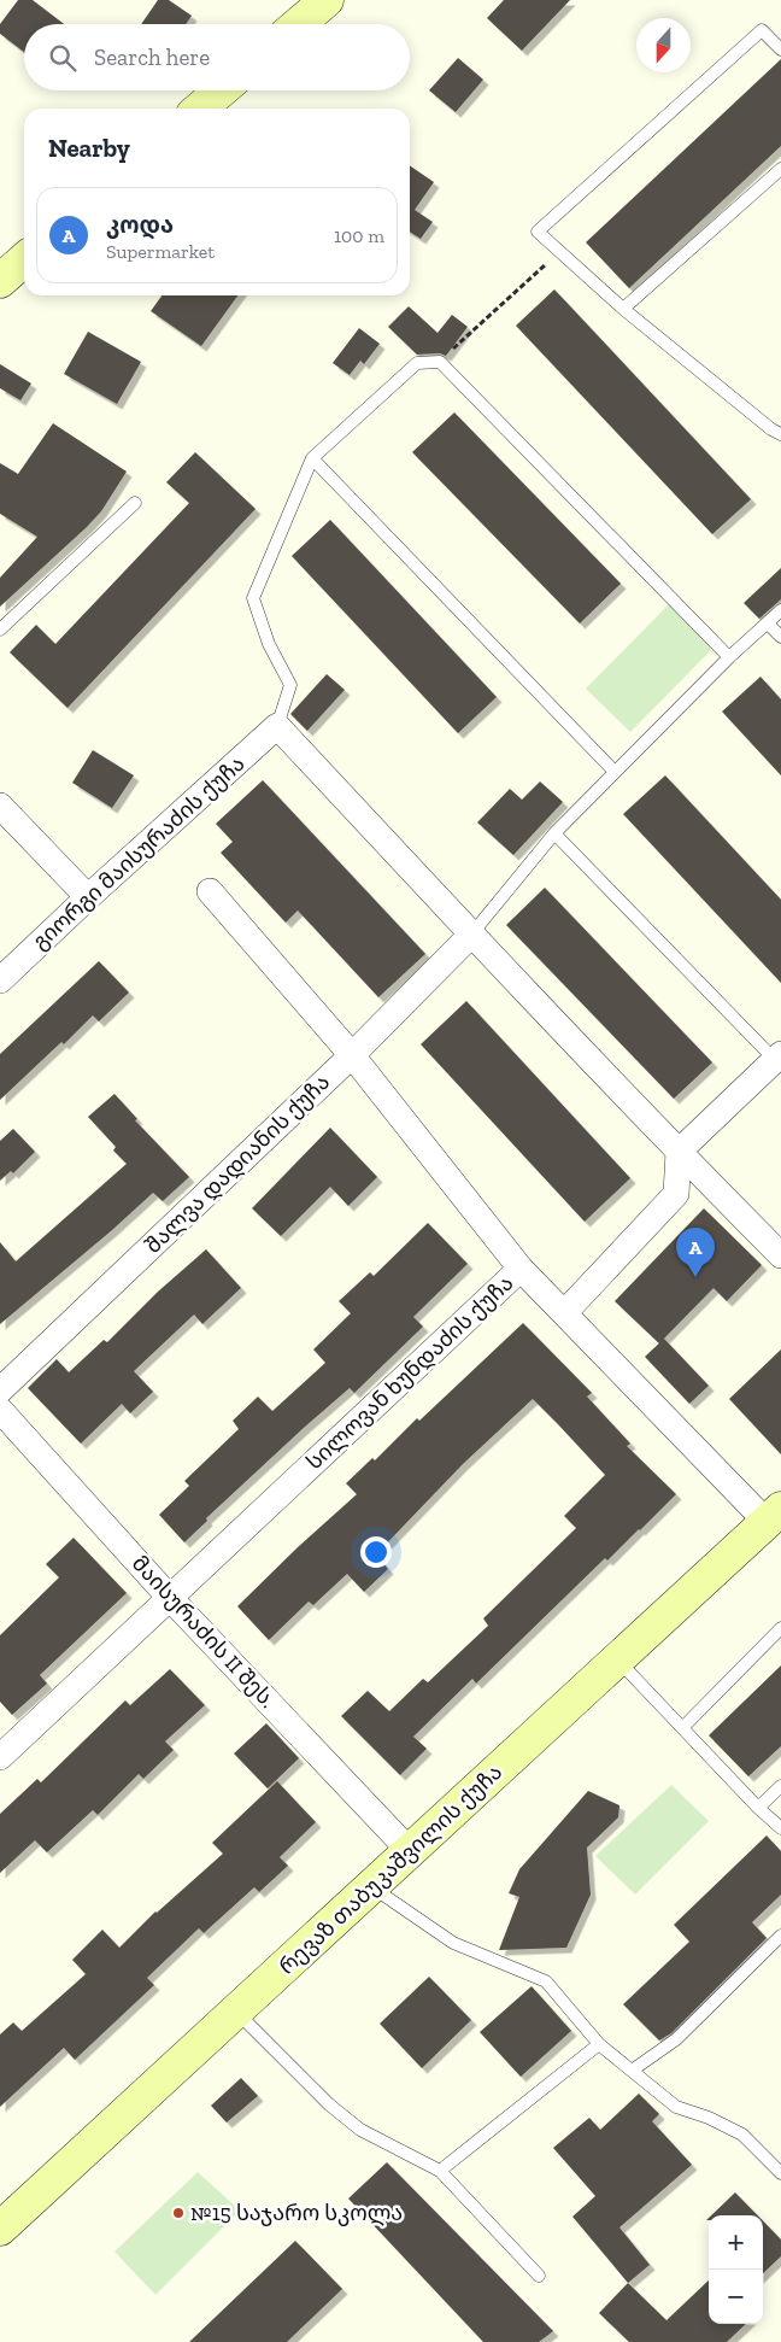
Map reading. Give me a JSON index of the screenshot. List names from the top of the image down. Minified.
{"streets":{"main road":["რევაზ თაბუკაშვილის ქუჩა"],"street":["გიორგი მაისურაძის ქუჩა","შალვა დადიანის ქუჩა","სილოვან ხუნდაძის ქუჩა","მაისურაძის II შეს."]},"crossings":[["სილოვან ხუნდაძის ქუჩა","მაისურაძის II შეს."],["სილოვან ხუნდაძის ქუჩა","რევაზ თაბუკაშვილის ქუჩა"],["მაისურაძის II შეს.","რევაზ თაბუკაშვილის ქუჩა"]],"places":["№15 საჯარო სკოლა"],"north":"bottom","page":{"search":"Search here","heading":"Nearby","list":[{"mark":"A","name":"კოდა","note":"Supermarket","value":"100 m"}],"pins":"A","map_buttons":["+","−"]}}
